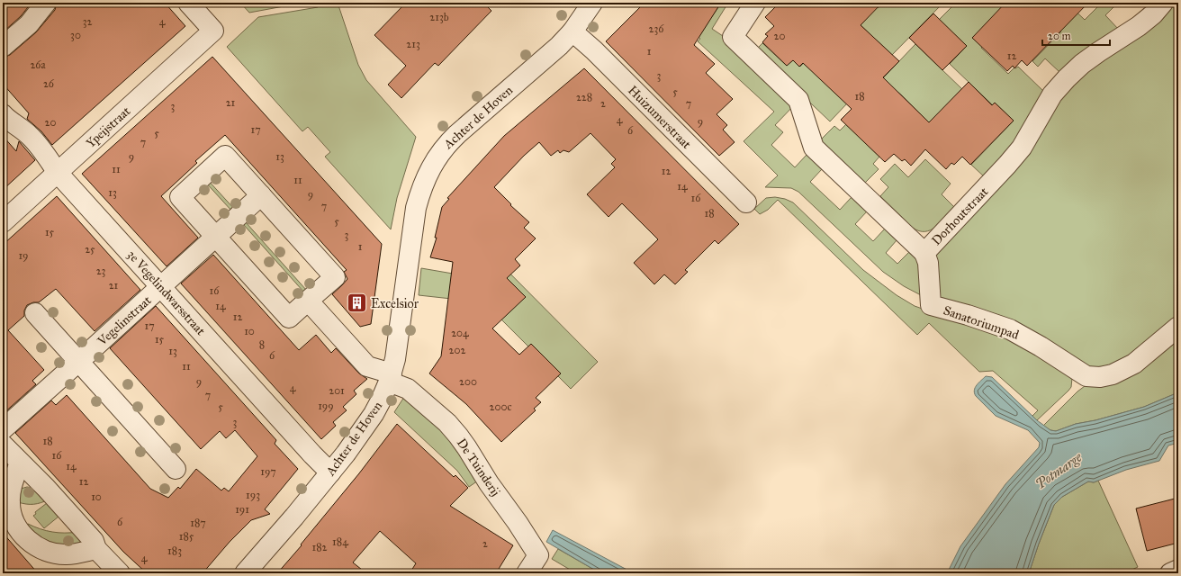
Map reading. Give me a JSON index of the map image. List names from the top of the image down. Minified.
{"streets":{"street":["Achter de Hoven","Huizumerstraat","Ypeijstraat","Dorhoutstraat","3e Vegelindwarsstraat","Vegelinstraat","Sanatoriumpad","De Tuinderij"]},"crossings":[["Achter de Hoven","Huizumerstraat"],["Achter de Hoven","3e Vegelindwarsstraat"],["Achter de Hoven","De Tuinderij"],["Ypeijstraat","3e Vegelindwarsstraat"],["Dorhoutstraat","Sanatoriumpad"],["3e Vegelindwarsstraat","Vegelinstraat"]],"water":["Potmarge"],"places":{"building":["Excelsior"]},"house_numbers":["213b","32","4","236","30","20","213","1","12","26a","3","26","5","18","228","21","2","7","3","4","9","20","17","6","5","7","9","13","11","12","11","14","13","9","16","7","18","5","15","3","1","25","19","23","21","16","14","12","17","10","204","15","8","202","13","6","11","9","200","4","201","7","199","5","200c","3","18","16","14","197","12","193","10","191","6","187","185","184","2","182","183","4"],"scale_bar":"20 m"}
